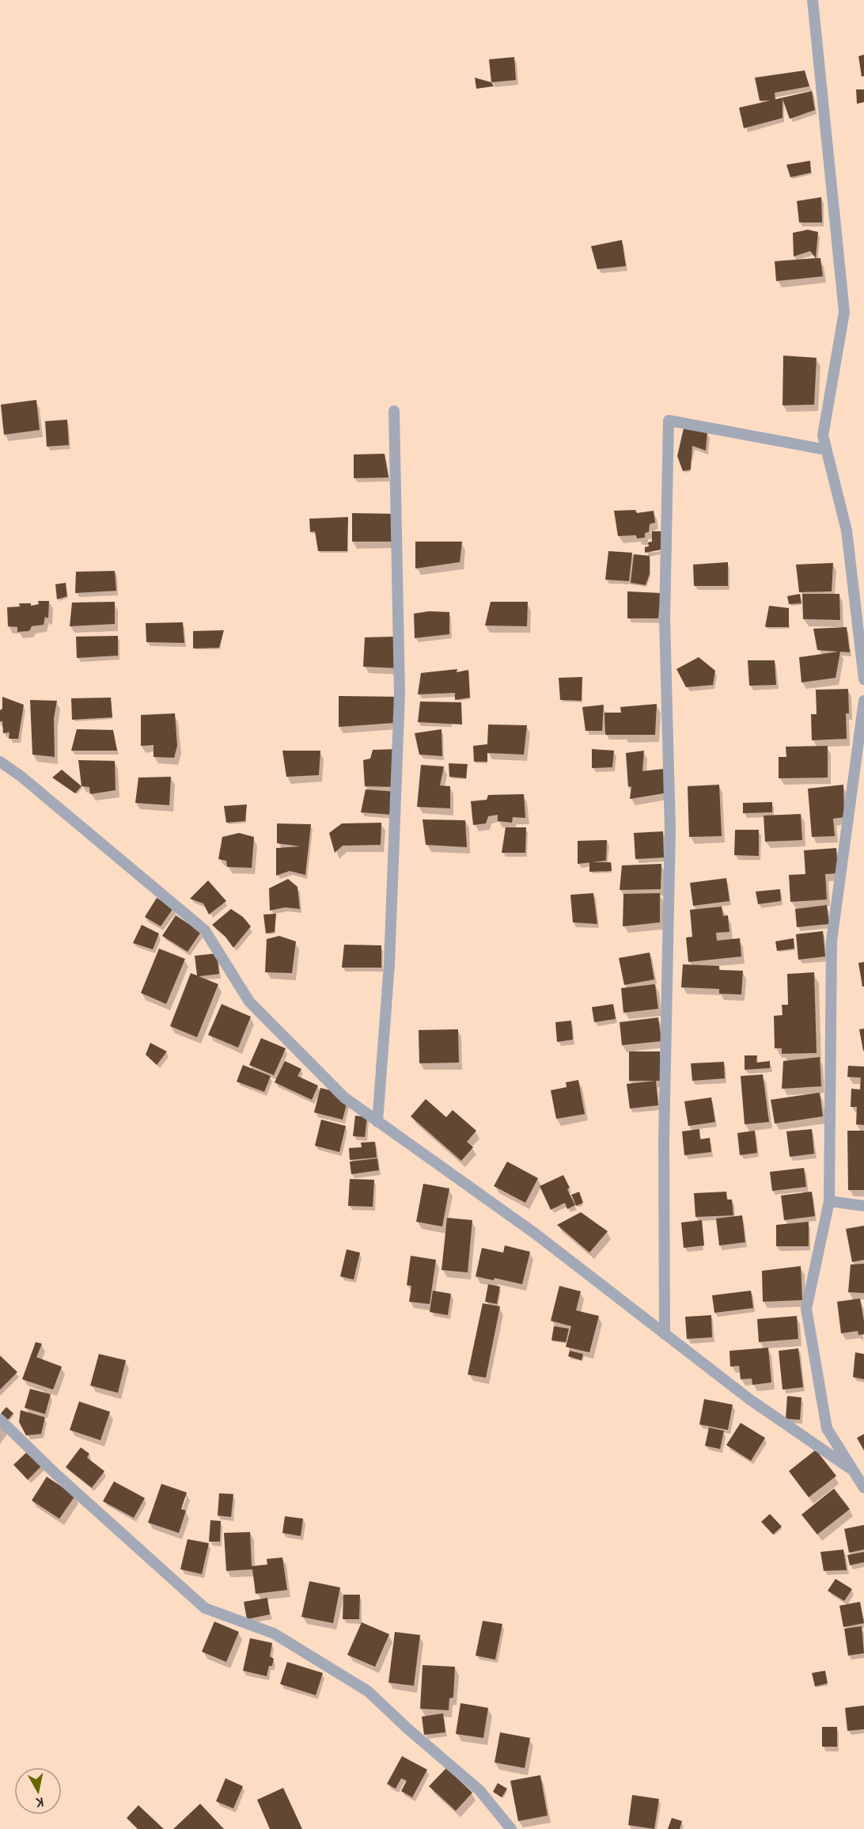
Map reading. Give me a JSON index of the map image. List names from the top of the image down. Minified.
{"north":"bottom"}
